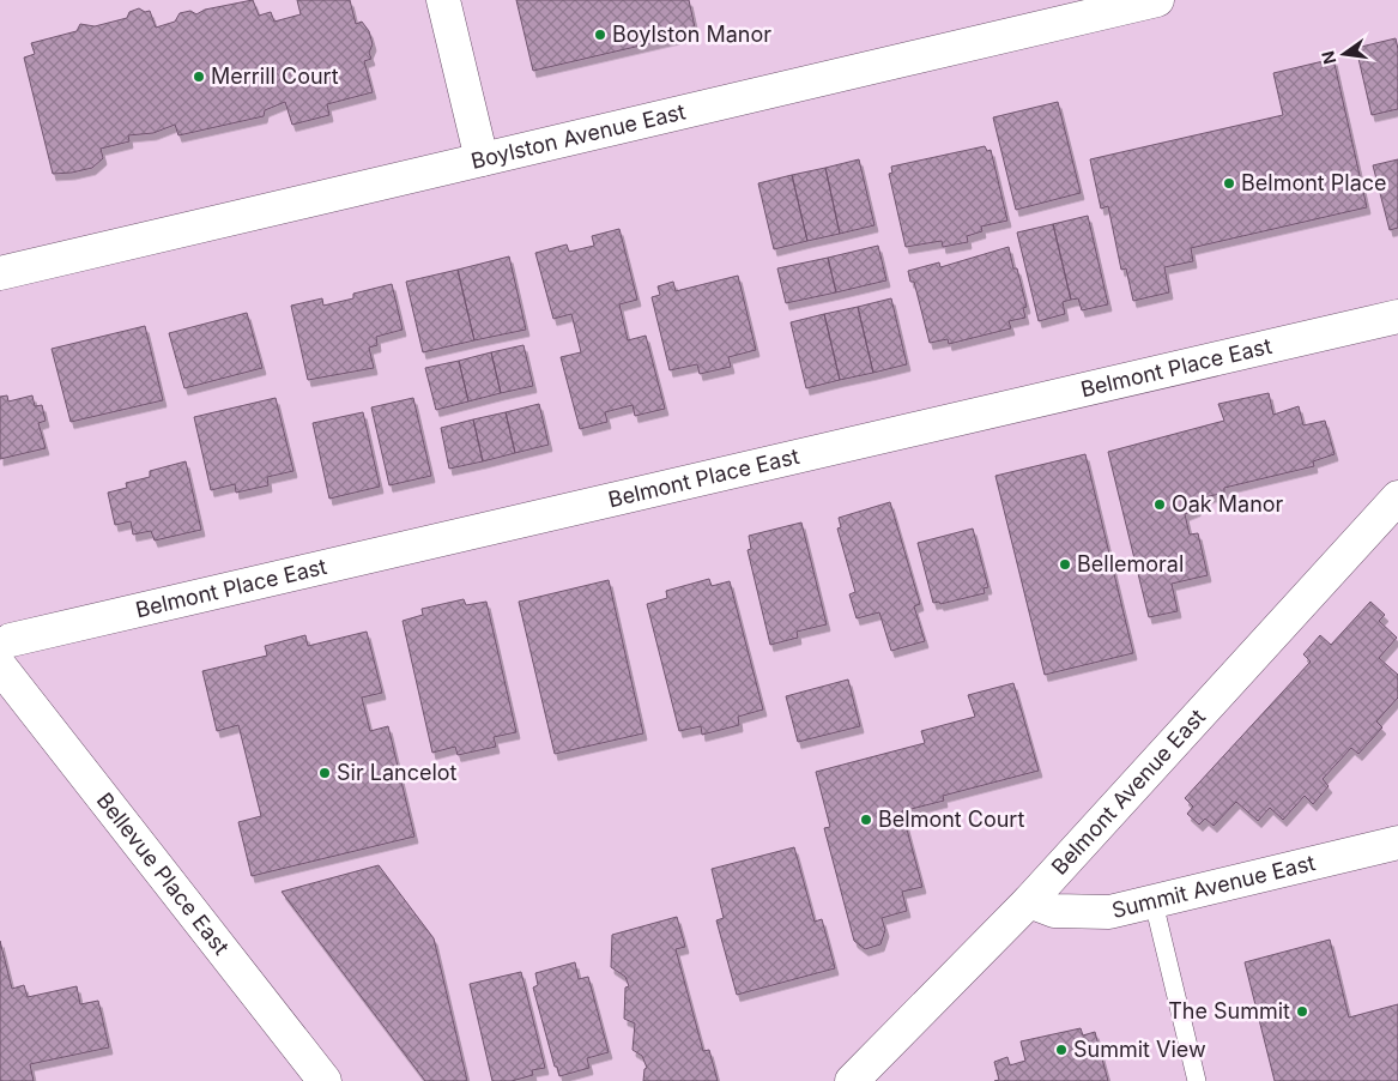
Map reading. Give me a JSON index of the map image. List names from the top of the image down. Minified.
{"streets":{"street":["Boylston Avenue East","Belmont Place East","Belmont Avenue East","Bellevue Place East","Summit Avenue East"]},"crossings":[["Belmont Place East","Bellevue Place East"],["Belmont Avenue East","Summit Avenue East"]],"places":["Boylston Manor","Merrill Court","Belmont Place","Oak Manor","Bellemoral","Sir Lancelot","Belmont Court","The Summit","Summit View"],"north":"left"}
